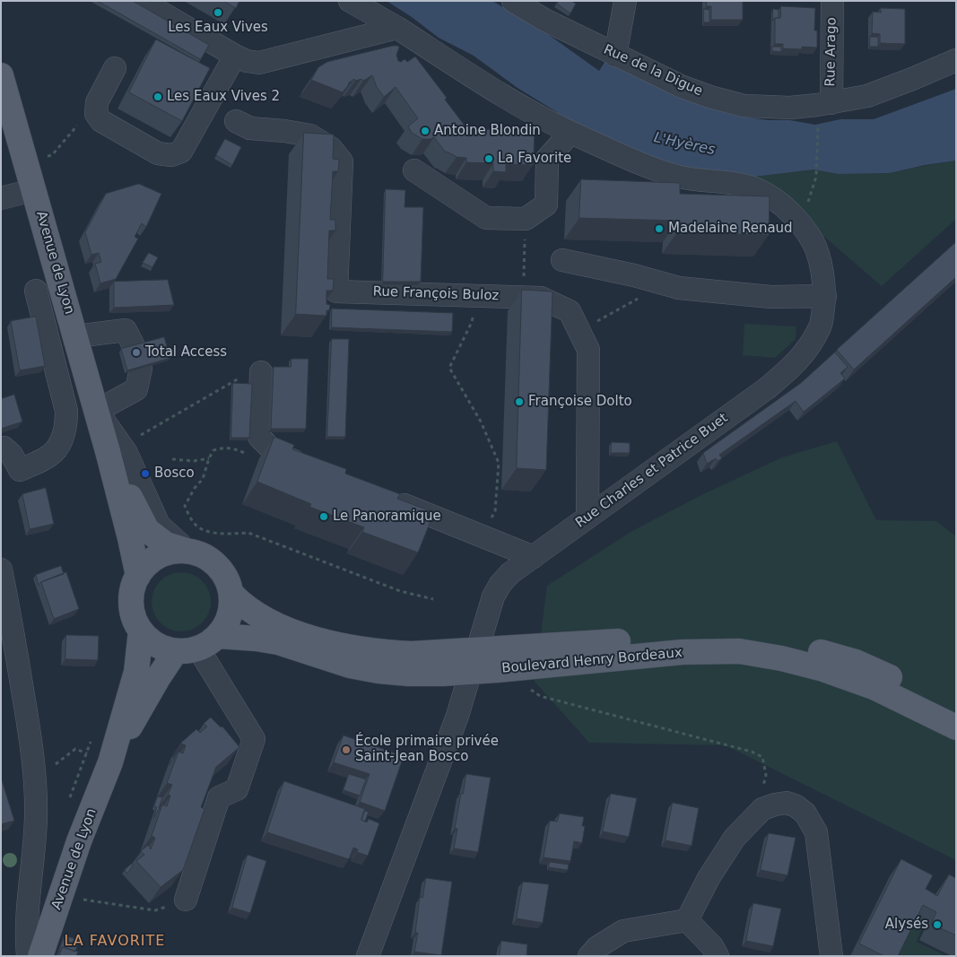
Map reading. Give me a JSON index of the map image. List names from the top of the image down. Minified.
{"streets":{"main road":["Avenue de Lyon","Boulevard Henry Bordeaux"],"street":["Rue Arago","Rue de la Digue","Rue François Buloz","Rue Charles et Patrice Buet"]},"crossings":[["Rue Arago","Rue de la Digue"],["Avenue de Lyon","Boulevard Henry Bordeaux"],["Rue François Buloz","Rue Charles et Patrice Buet"],["Rue Charles et Patrice Buet","Boulevard Henry Bordeaux"]],"districts":["LA FAVORITE"],"water":["L'Hyères"],"places":["Les Eaux Vives","Les Eaux Vives 2","Antoine Blondin","La Favorite","Madelaine Renaud","Total Access","Françoise Dolto","Bosco","Le Panoramique","École primaire privée Saint-Jean Bosco","Alysés"]}
